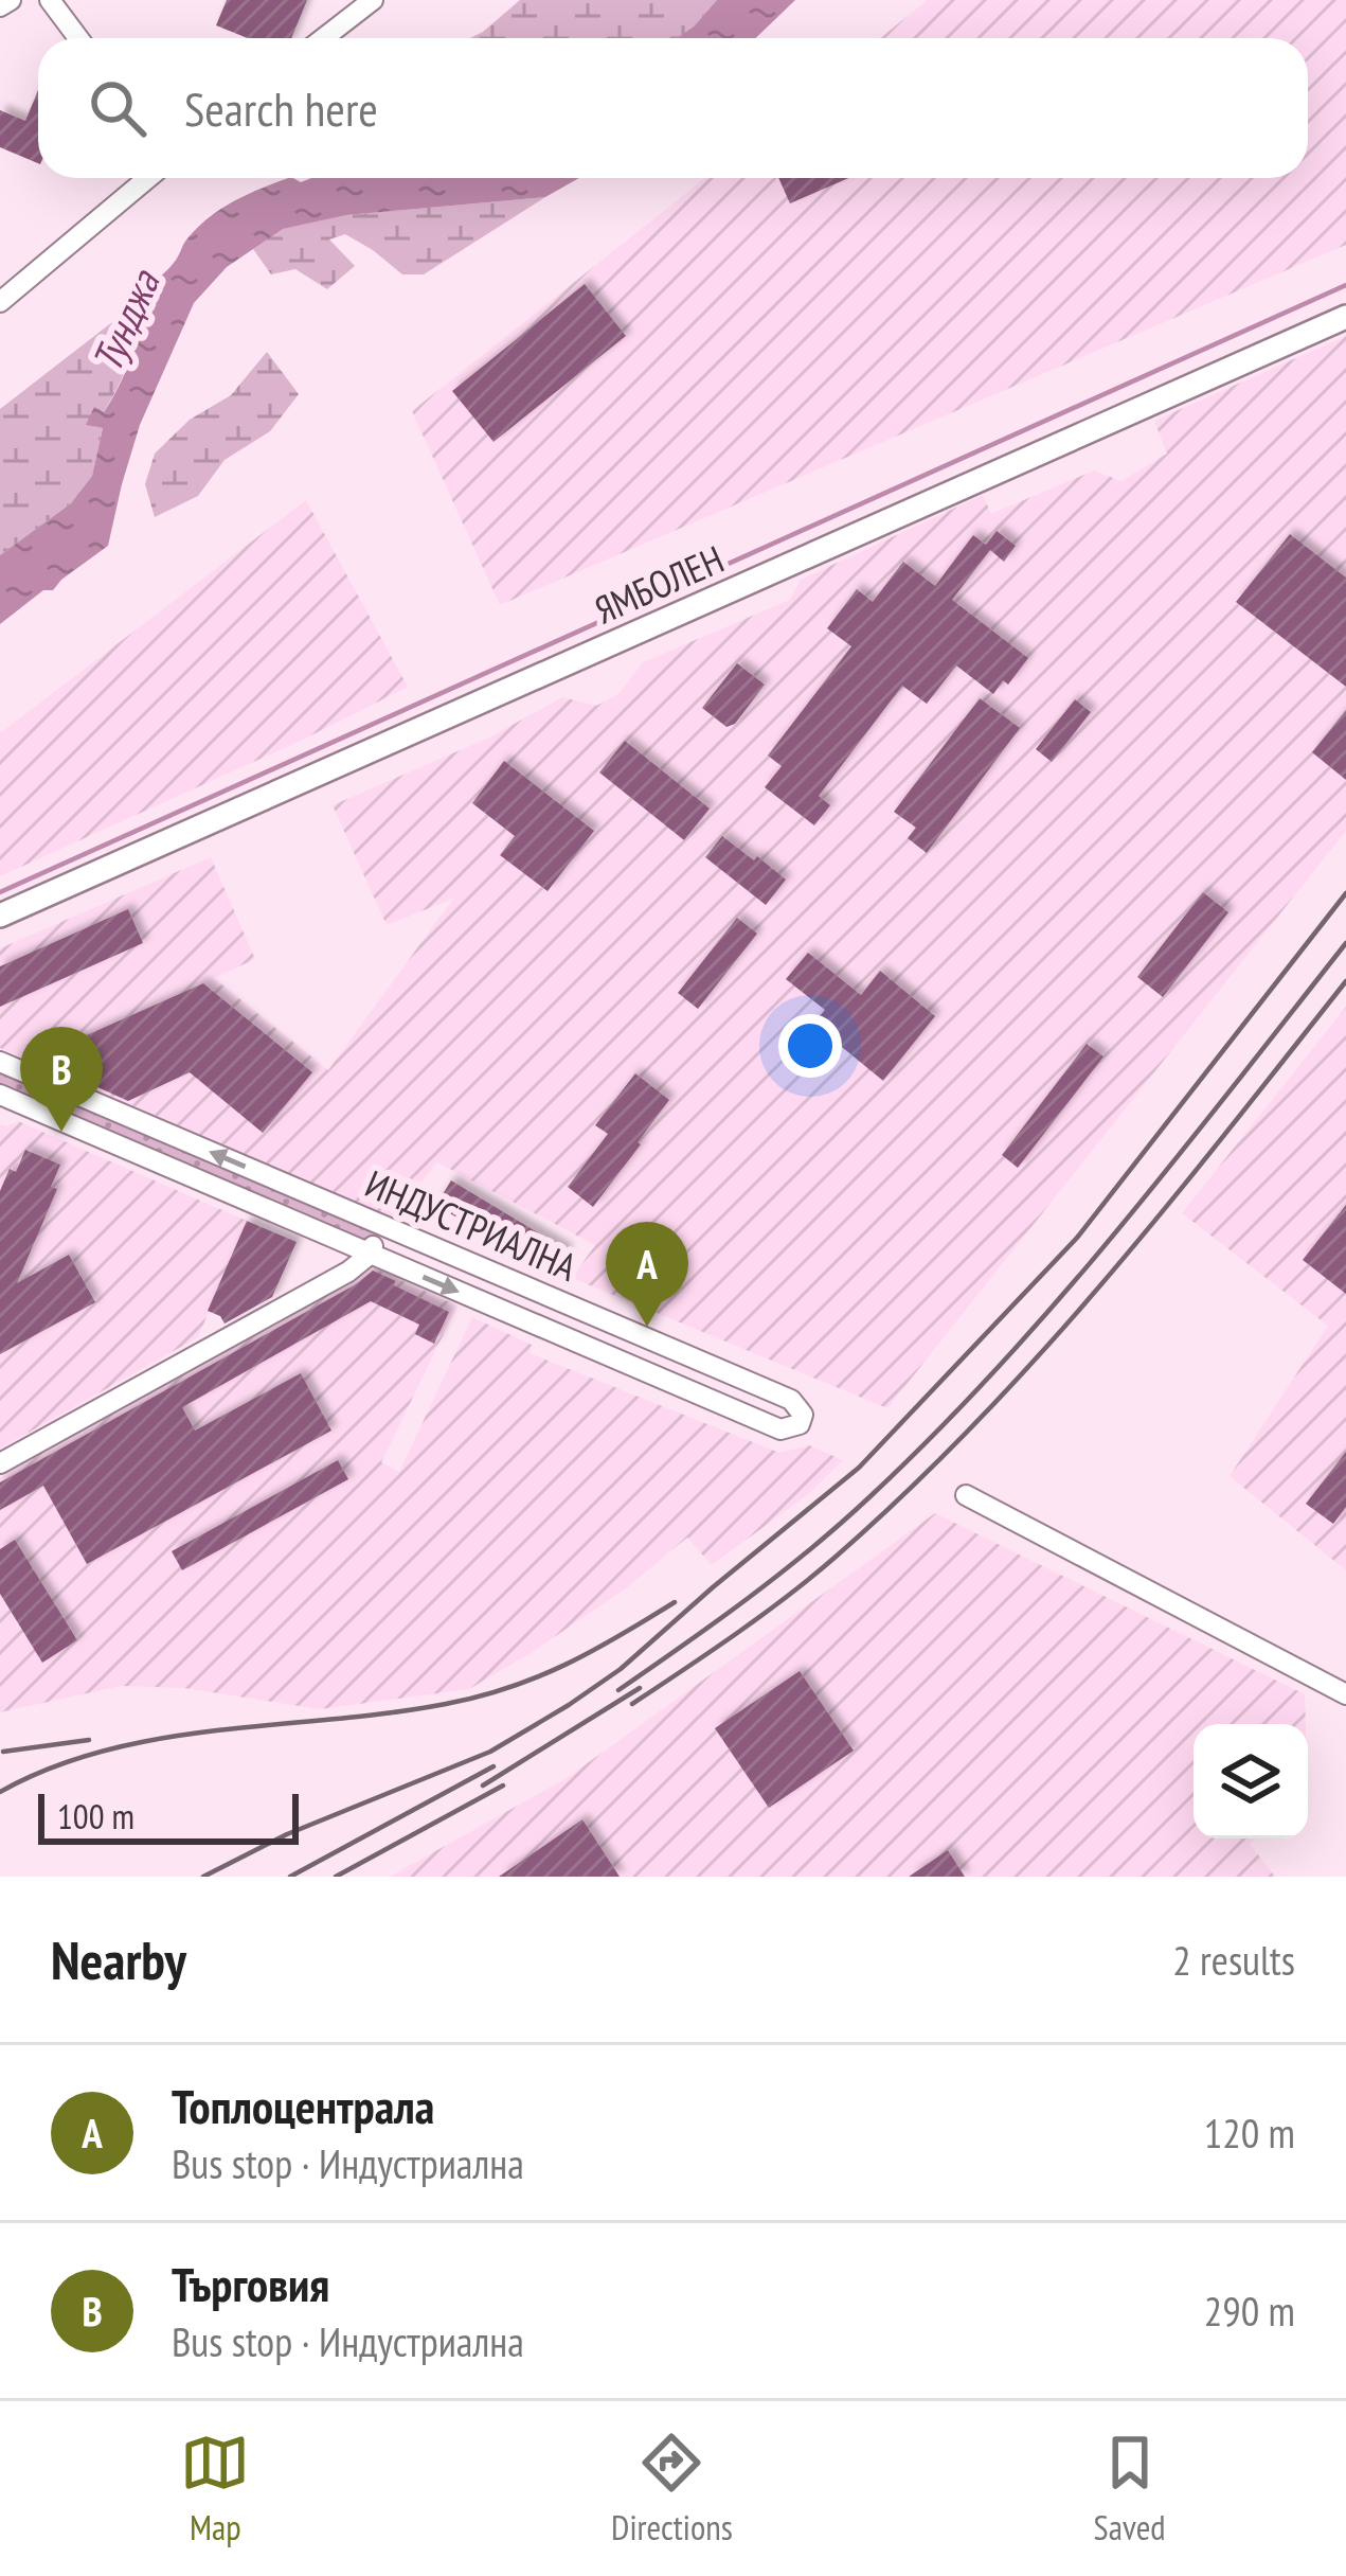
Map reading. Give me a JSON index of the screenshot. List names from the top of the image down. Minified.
{"streets":{"main road":["ЯМБОЛЕН"],"street":["ИНДУСТРИАЛНА"]},"water":["Тунджа"],"scale_bar":"100 m","page":{"search":"Search here","pins":["B","A"],"scale":"100 m","heading":["Nearby","2 results"],"list":[{"mark":"A","name":"Топлоцентрала","note":"Bus stop · Индустриална","value":"120 m"},{"mark":"B","name":"Търговия","note":"Bus stop · Индустриална","value":"290 m"}],"nav":["Map","Directions","Saved"]}}
